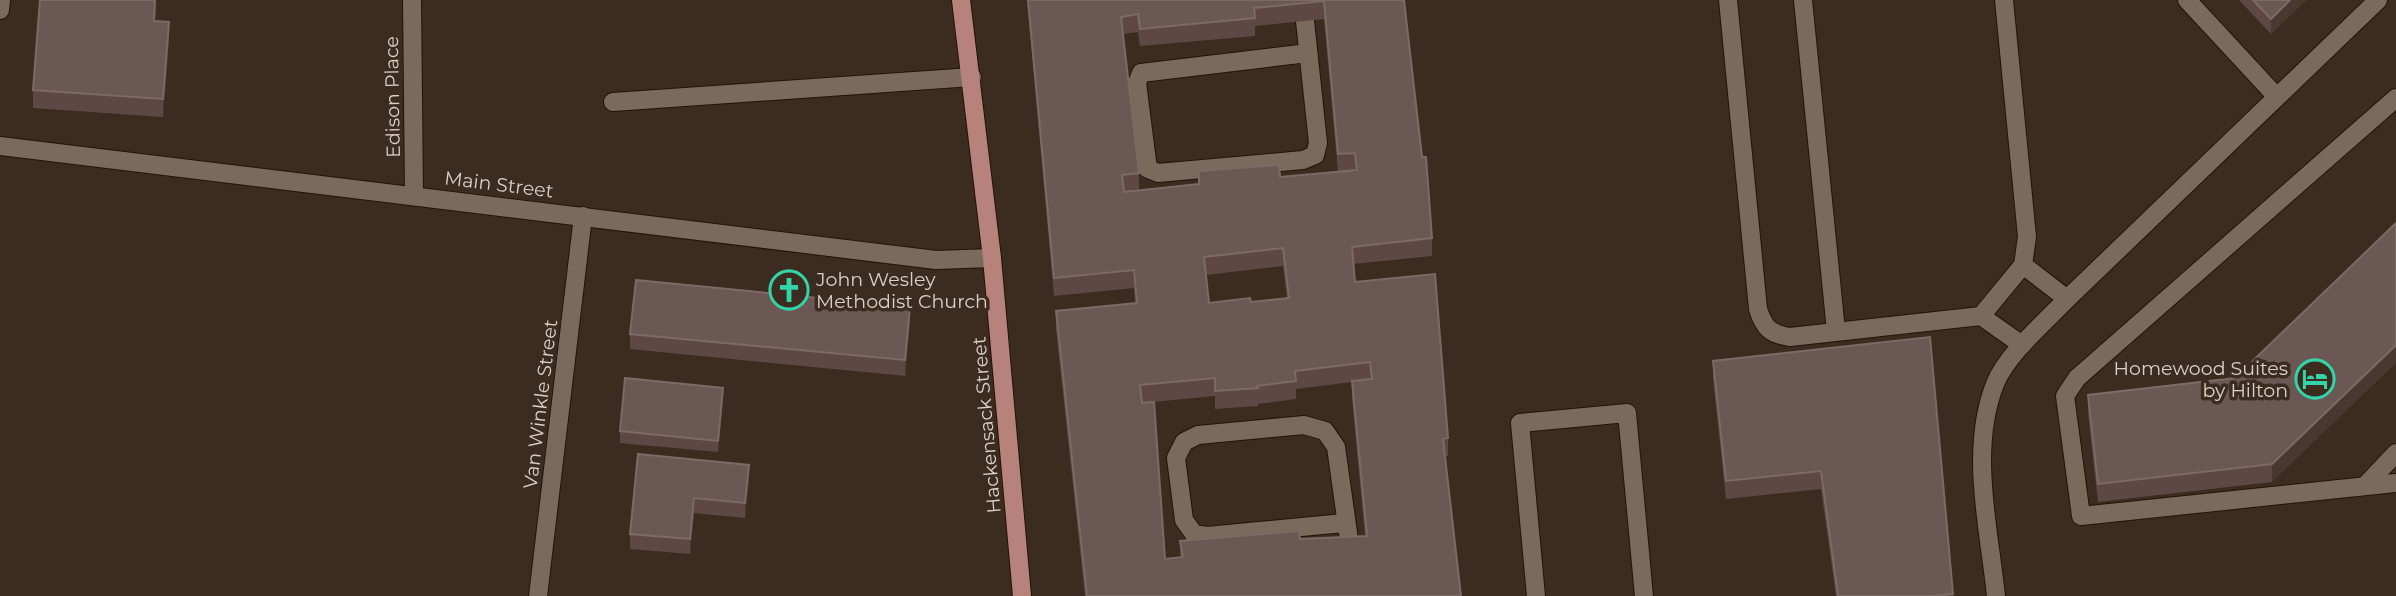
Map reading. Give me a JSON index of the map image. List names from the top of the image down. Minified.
{"streets":{"main road":["Hackensack Street"],"street":["Edison Place","Main Street","Van Winkle Street"]},"crossings":[["Edison Place","Main Street"],["Main Street","Van Winkle Street"],["Main Street","Hackensack Street"]],"places":{"church":["John Wesley Methodist Church"],"hotel":["Homewood Suites by Hilton"]}}
